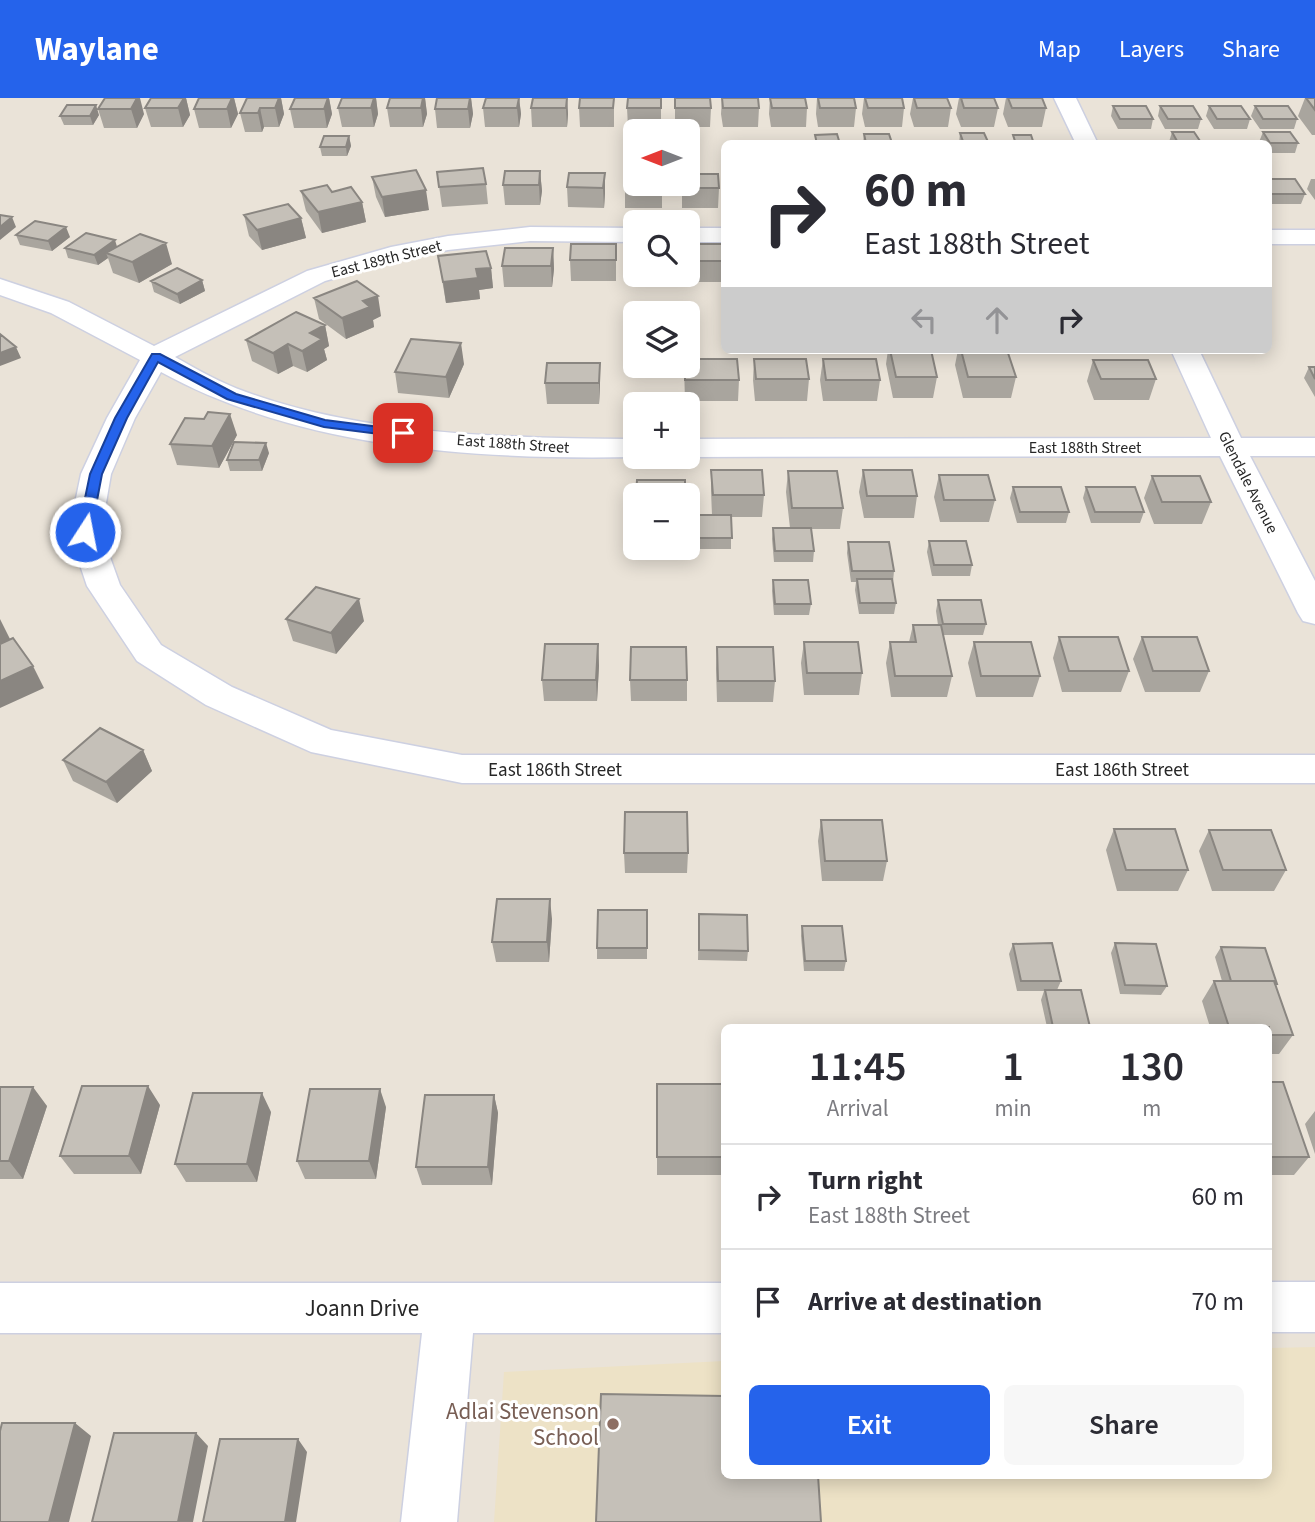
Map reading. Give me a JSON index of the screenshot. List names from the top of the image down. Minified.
{"streets":{"street":["East 189th Street","East 188th Street","Glendale Avenue","East 186th Street","Joann Drive"]},"crossings":[["East 189th Street","East 188th Street"],["East 189th Street","East 186th Street"],["East 188th Street","Glendale Avenue"],["East 188th Street","East 186th Street"]],"places":["Adlai Stevenson School"],"north":"left","page":{"header":"Waylane","nav":["Map","Layers","Share"],"map_buttons":["+","−"],"turn":["60 m","East 188th Street"],"eta":["11:45","Arrival","1","min","130","m"],"list":[{"name":"Turn right","note":"East 188th Street","value":"60 m"},{"name":"Arrive at destination","value":"70 m"}],"buttons":["Exit","Share"]}}
